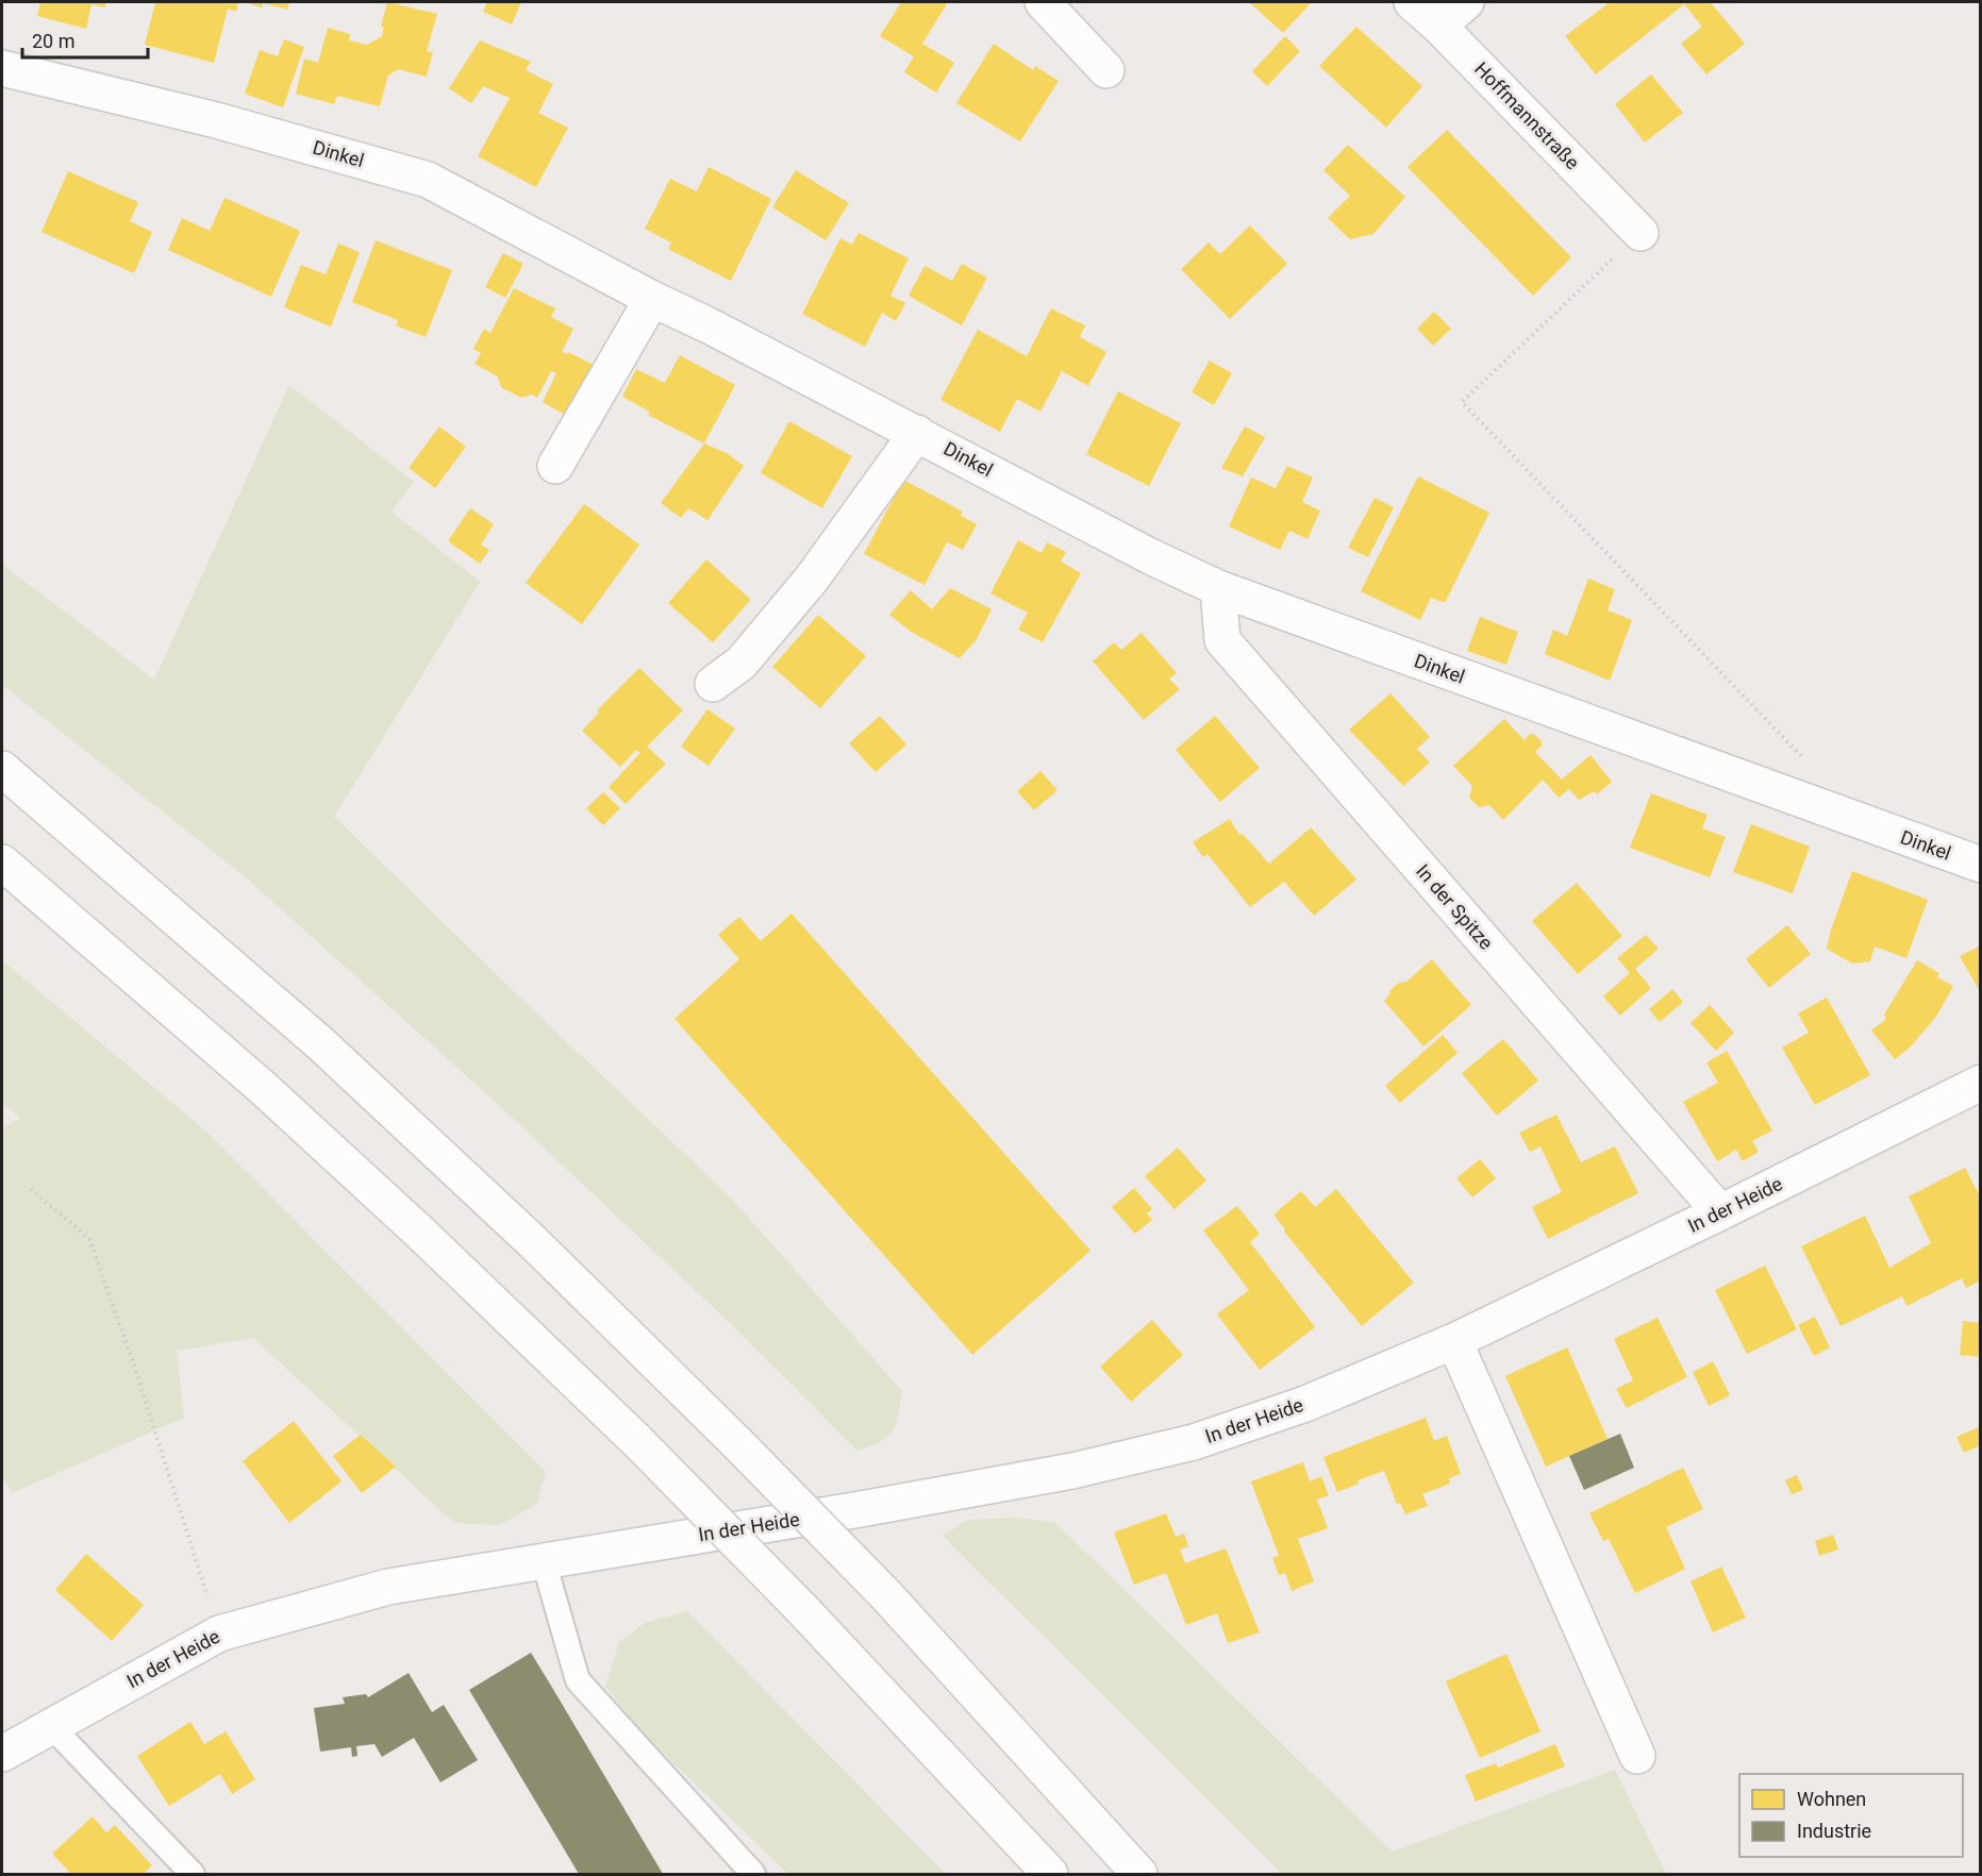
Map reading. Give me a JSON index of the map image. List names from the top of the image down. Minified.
{"streets":{"main road":["Hoffmannstraße","Dinkel","In der Spitze","In der Heide"]},"crossings":[["Dinkel","In der Spitze"],["In der Spitze","In der Heide"]],"legend":["Wohnen","Industrie"],"scale_bar":"20 m"}
